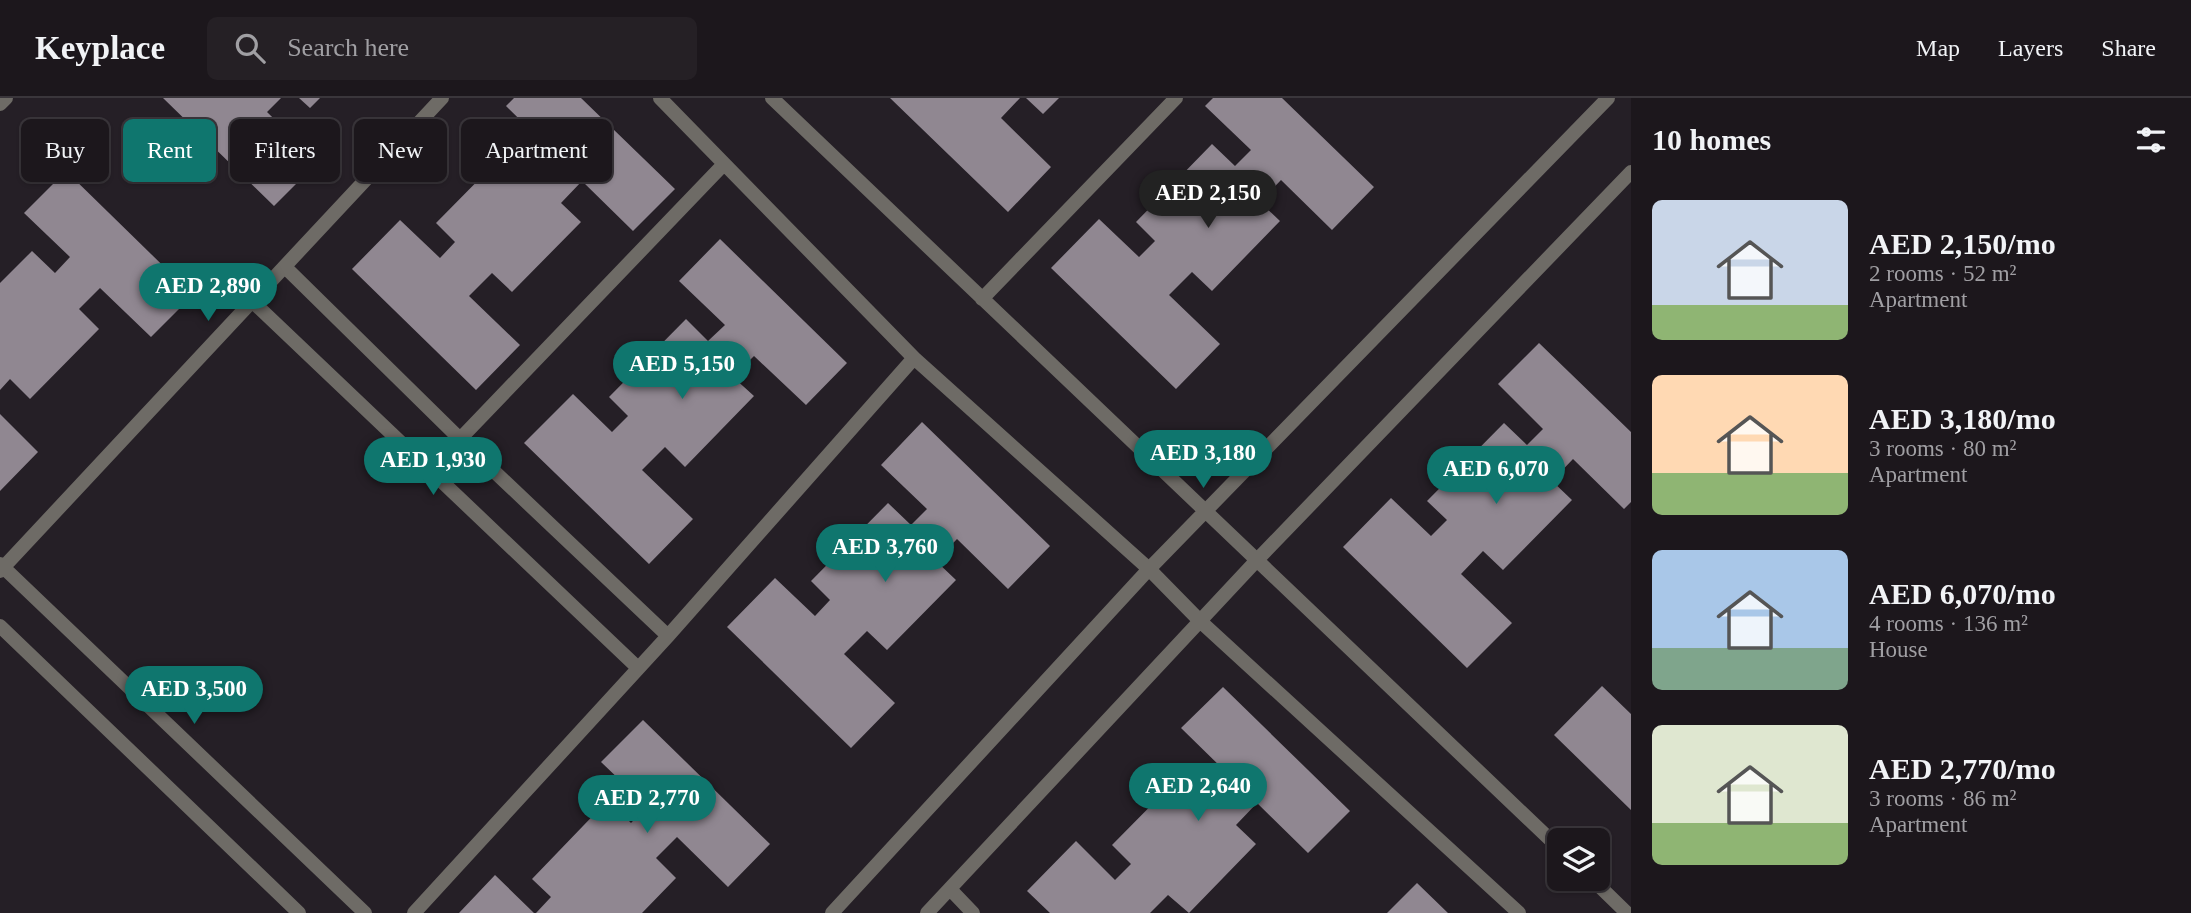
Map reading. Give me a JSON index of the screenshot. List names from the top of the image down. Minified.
{"page":{"header":"Keyplace","search":"Search here","nav":["Map","Layers","Share"],"heading":"10 homes","chip":["Buy","Rent","Filters","New","Apartment"],"price":["AED 2,150","AED 2,890","AED 5,150","AED 3,180","AED 1,930","AED 6,070","AED 3,760","AED 3,500","AED 2,640","AED 2,770"],"list":[{"name":"AED 2,150/mo","note":"2 rooms · 52 m² · Apartment"},{"name":"AED 3,180/mo","note":"3 rooms · 80 m² · Apartment"},{"name":"AED 6,070/mo","note":"4 rooms · 136 m² · House"},{"name":"AED 2,770/mo","note":"3 rooms · 86 m² · Apartment"}]}}
